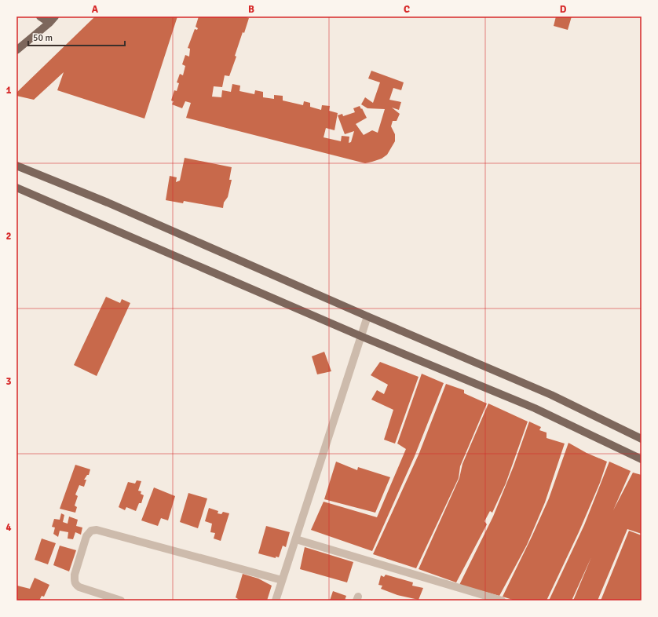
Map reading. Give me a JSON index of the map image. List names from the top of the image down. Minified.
{"scale_bar":"50 m","grid":{"columns":["A","B","C","D"],"rows":["1","2","3","4"]}}
